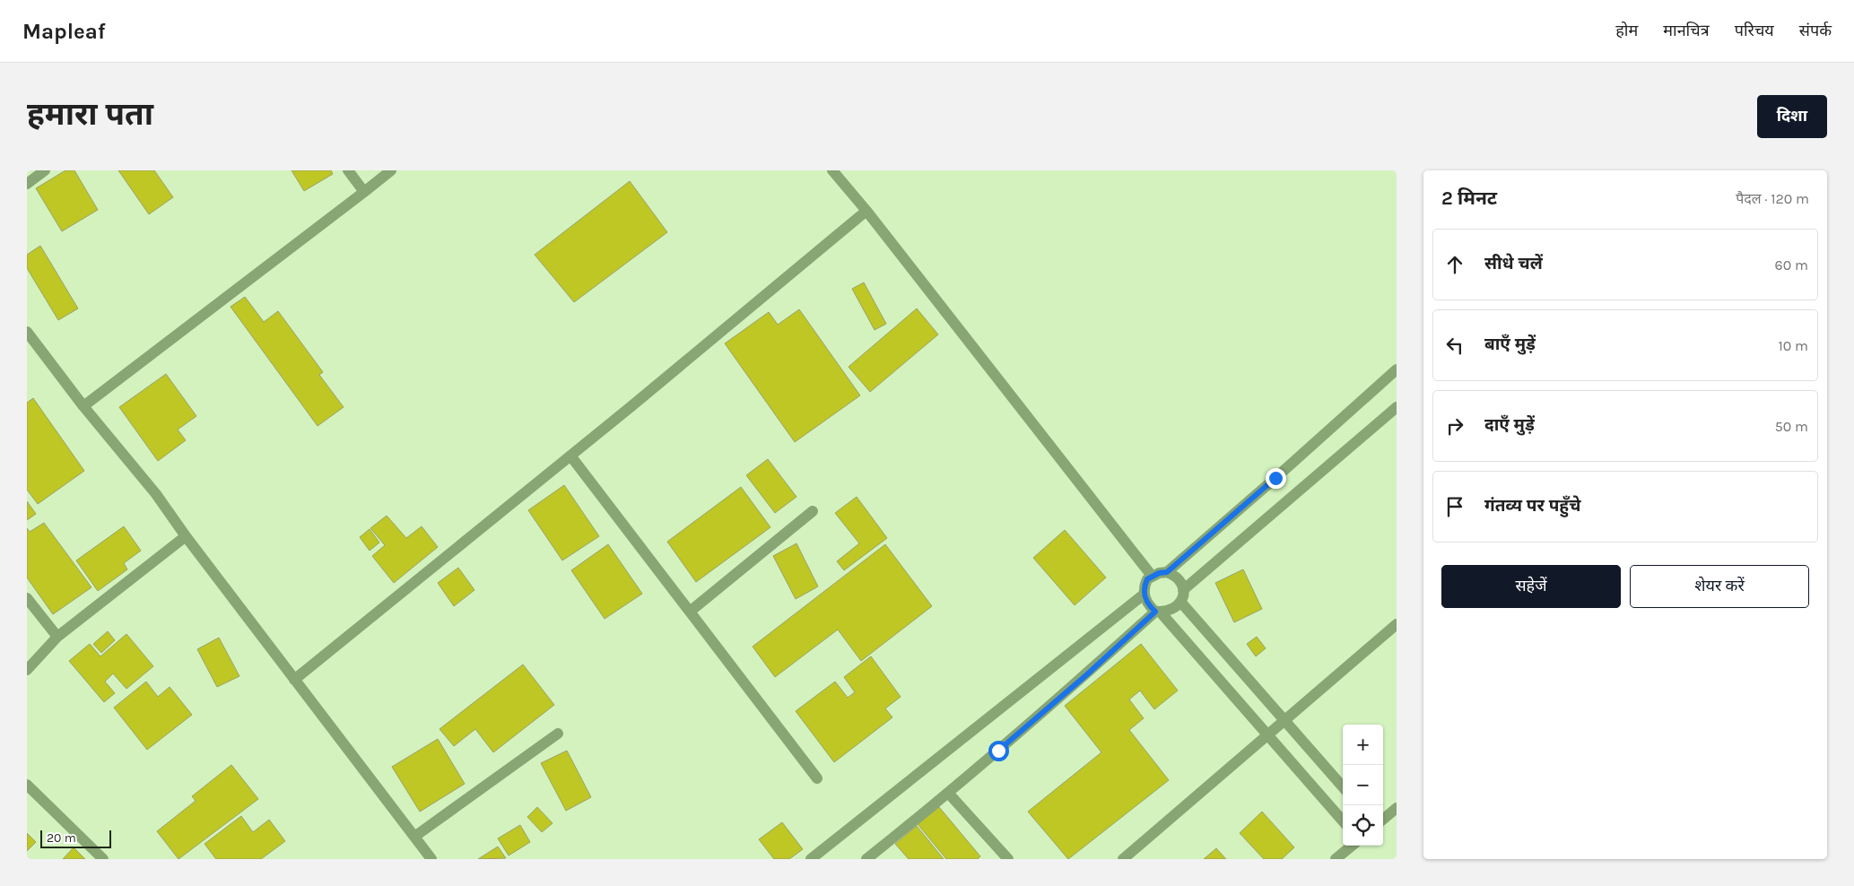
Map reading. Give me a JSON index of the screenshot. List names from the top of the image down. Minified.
{"scale_bar":"20 m","page":{"header":"Mapleaf","nav":["होम","मानचित्र","परिचय","संपर्क"],"buttons":["दिशा",["सहेजें","शेयर करें"]],"title":"हमारा पता","heading":["2 मिनट","पैदल · 120 m"],"list":[["सीधे चलें","60 m"],["बाएँ मुड़ें","10 m"],["दाएँ मुड़ें","50 m"],"गंतव्य पर पहुँचे"],"map_buttons":["+","−"],"scale":"20 m"}}
